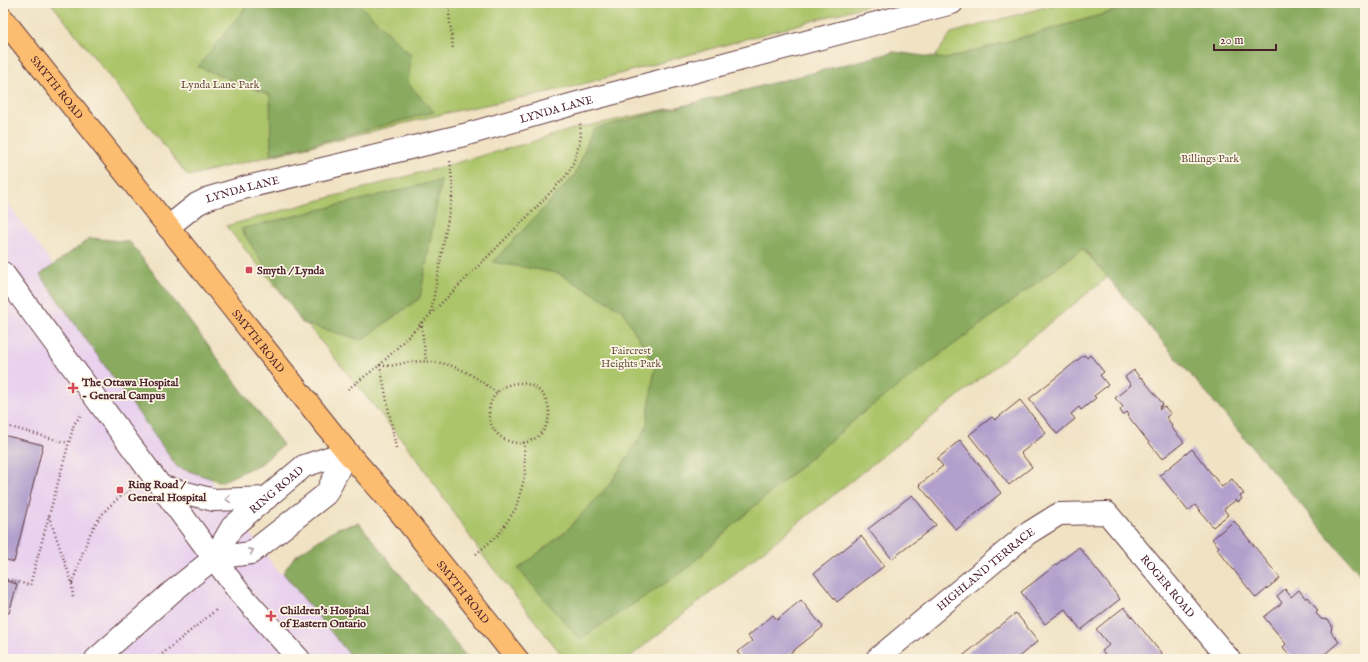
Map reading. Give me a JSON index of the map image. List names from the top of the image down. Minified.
{"streets":{"main road":["SMYTH ROAD"],"street":["LYNDA LANE","RING ROAD","HIGHLAND TERRACE","ROGER ROAD"]},"crossings":[["SMYTH ROAD","LYNDA LANE"],["SMYTH ROAD","RING ROAD"],["HIGHLAND TERRACE","ROGER ROAD"]],"parks":["Lynda Lane Park","Billings Park","Faircrest Heights Park"],"places":{"transit":["Smyth / Lynda","Ring Road / General Hospital"],"health":["The Ottawa Hospital - General Campus","Children's Hospital of Eastern Ontario"]},"scale_bar":"20 m"}
